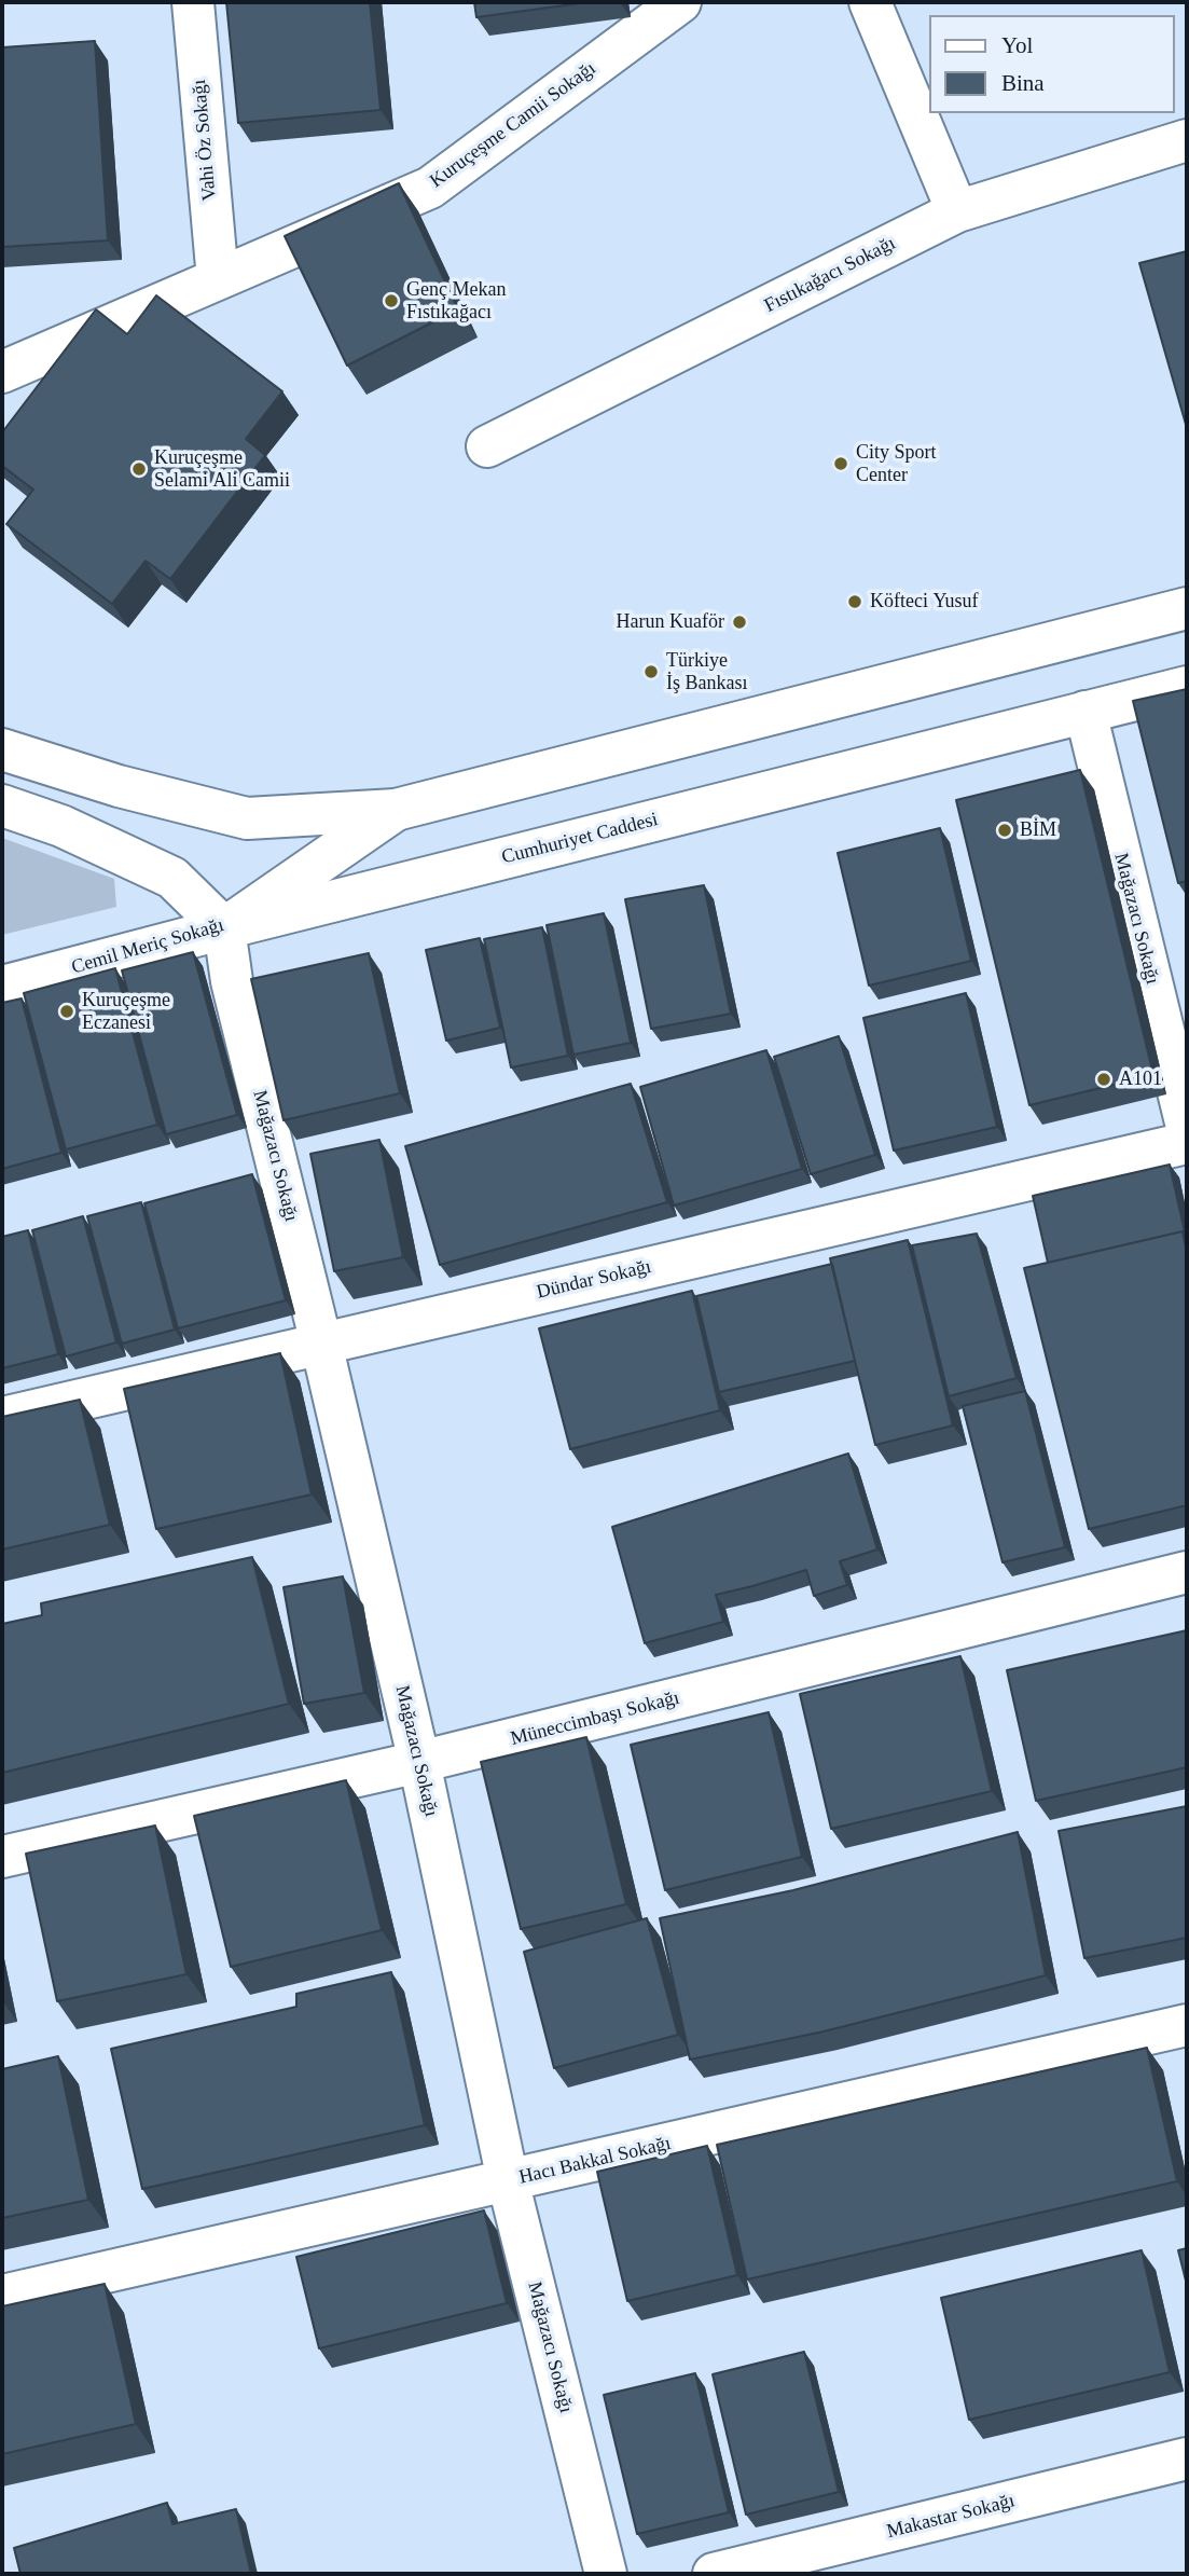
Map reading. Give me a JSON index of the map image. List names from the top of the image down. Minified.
{"streets":{"street":["Kuruçeşme Camii Sokağı","Vahi Öz Sokağı","Fıstıkağacı Sokağı","Cumhuriyet Caddesi","Mağazacı Sokağı","Cemil Meriç Sokağı","Dündar Sokağı","Müneccimbaşı Sokağı","Hacı Bakkal Sokağı","Makastar Sokağı"]},"crossings":[["Kuruçeşme Camii Sokağı","Vahi Öz Sokağı"],["Cumhuriyet Caddesi","Mağazacı Sokağı"],["Cumhuriyet Caddesi","Cemil Meriç Sokağı"],["Mağazacı Sokağı","Cemil Meriç Sokağı"],["Mağazacı Sokağı","Dündar Sokağı"],["Mağazacı Sokağı","Müneccimbaşı Sokağı"],["Mağazacı Sokağı","Hacı Bakkal Sokağı"]],"places":["Genç Mekan Fıstıkağacı","City Sport Center","Kuruçeşme Selami Ali Camii","Köfteci Yusuf","Harun Kuaför","Türkiye İş Bankası","BİM","Kuruçeşme Eczanesi","A101"],"legend":["Yol","Bina"]}
